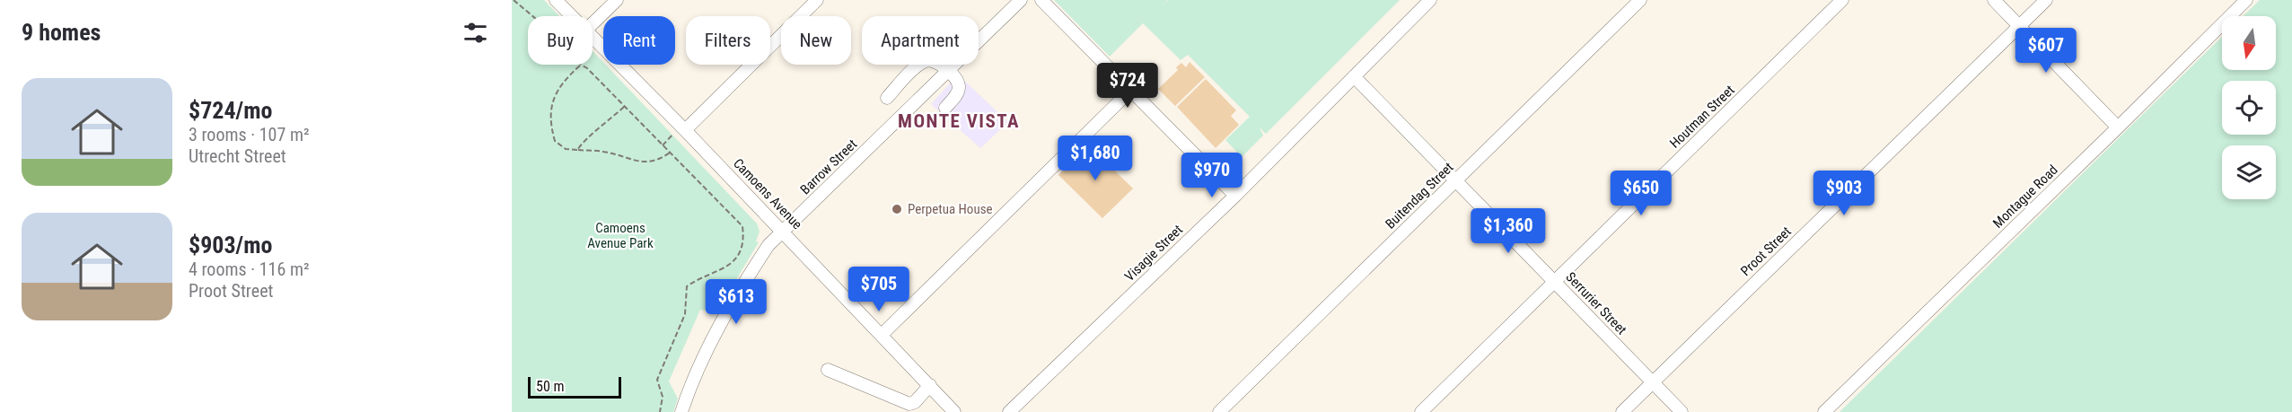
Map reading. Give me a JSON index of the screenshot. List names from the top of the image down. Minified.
{"streets":{"street":["Houtman Street","Barrow Street","Camoens Avenue","Buitendag Street","Montague Road","Proot Street","Visagie Street","Serrurier Street"]},"crossings":[["Houtman Street","Serrurier Street"],["Barrow Street","Camoens Avenue"],["Buitendag Street","Serrurier Street"],["Proot Street","Serrurier Street"],["Visagie Street","Serrurier Street"]],"districts":["MONTE VISTA"],"parks":["Camoens Avenue Park"],"places":["Perpetua House"],"scale_bar":"50 m","north":"bottom","page":{"heading":"9 homes","chip":["Buy","Rent","Filters","New","Apartment"],"price":["$607","$724","$1,680","$970","$650","$903","$1,360","$705","$613"],"list":[{"name":"$724/mo","note":"3 rooms · 107 m² · Utrecht Street"},{"name":"$903/mo","note":"4 rooms · 116 m² · Proot Street"}],"scale":"50 m"}}
